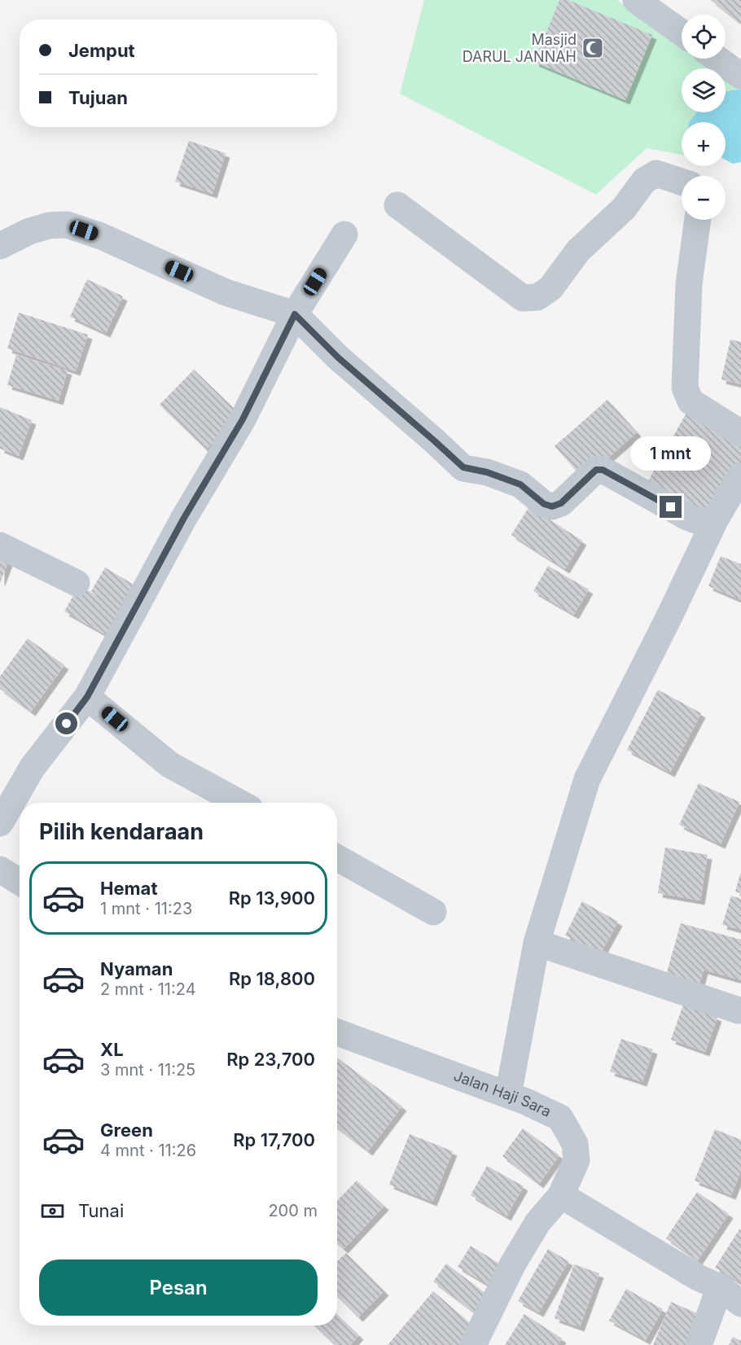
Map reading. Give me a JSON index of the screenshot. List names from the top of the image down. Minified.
{"streets":{"street":["Jalan Haji Sara"]},"places":{"mosque":["Masjid DARUL JANNAH"]},"page":{"map_buttons":["+","−"],"banner":["Jemput","Tujuan"],"bubble":"1 mnt","heading":"Pilih kendaraan","list":[{"name":"Hemat","note":"1 mnt · 11:23","value":"Rp 13,900"},{"name":"Nyaman","note":"2 mnt · 11:24","value":"Rp 18,800"},{"name":"XL","note":"3 mnt · 11:25","value":"Rp 23,700"},{"name":"Green","note":"4 mnt · 11:26","value":"Rp 17,700"}],"pay":["Tunai","200 m"],"buttons":"Pesan"}}
